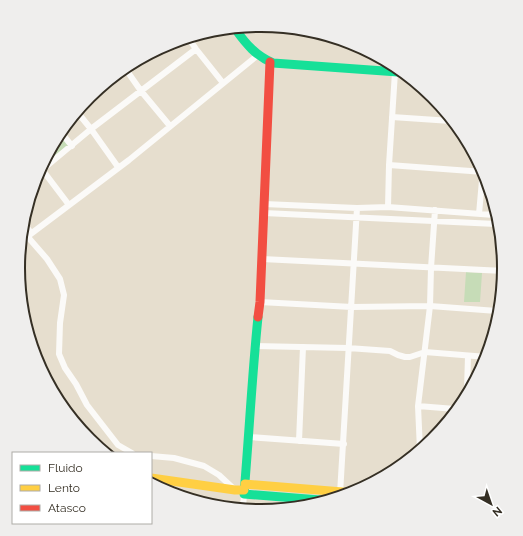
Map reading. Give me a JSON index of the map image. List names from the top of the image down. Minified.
{"legend":["Fluido","Lento","Atasco"],"north":"bottom right"}
